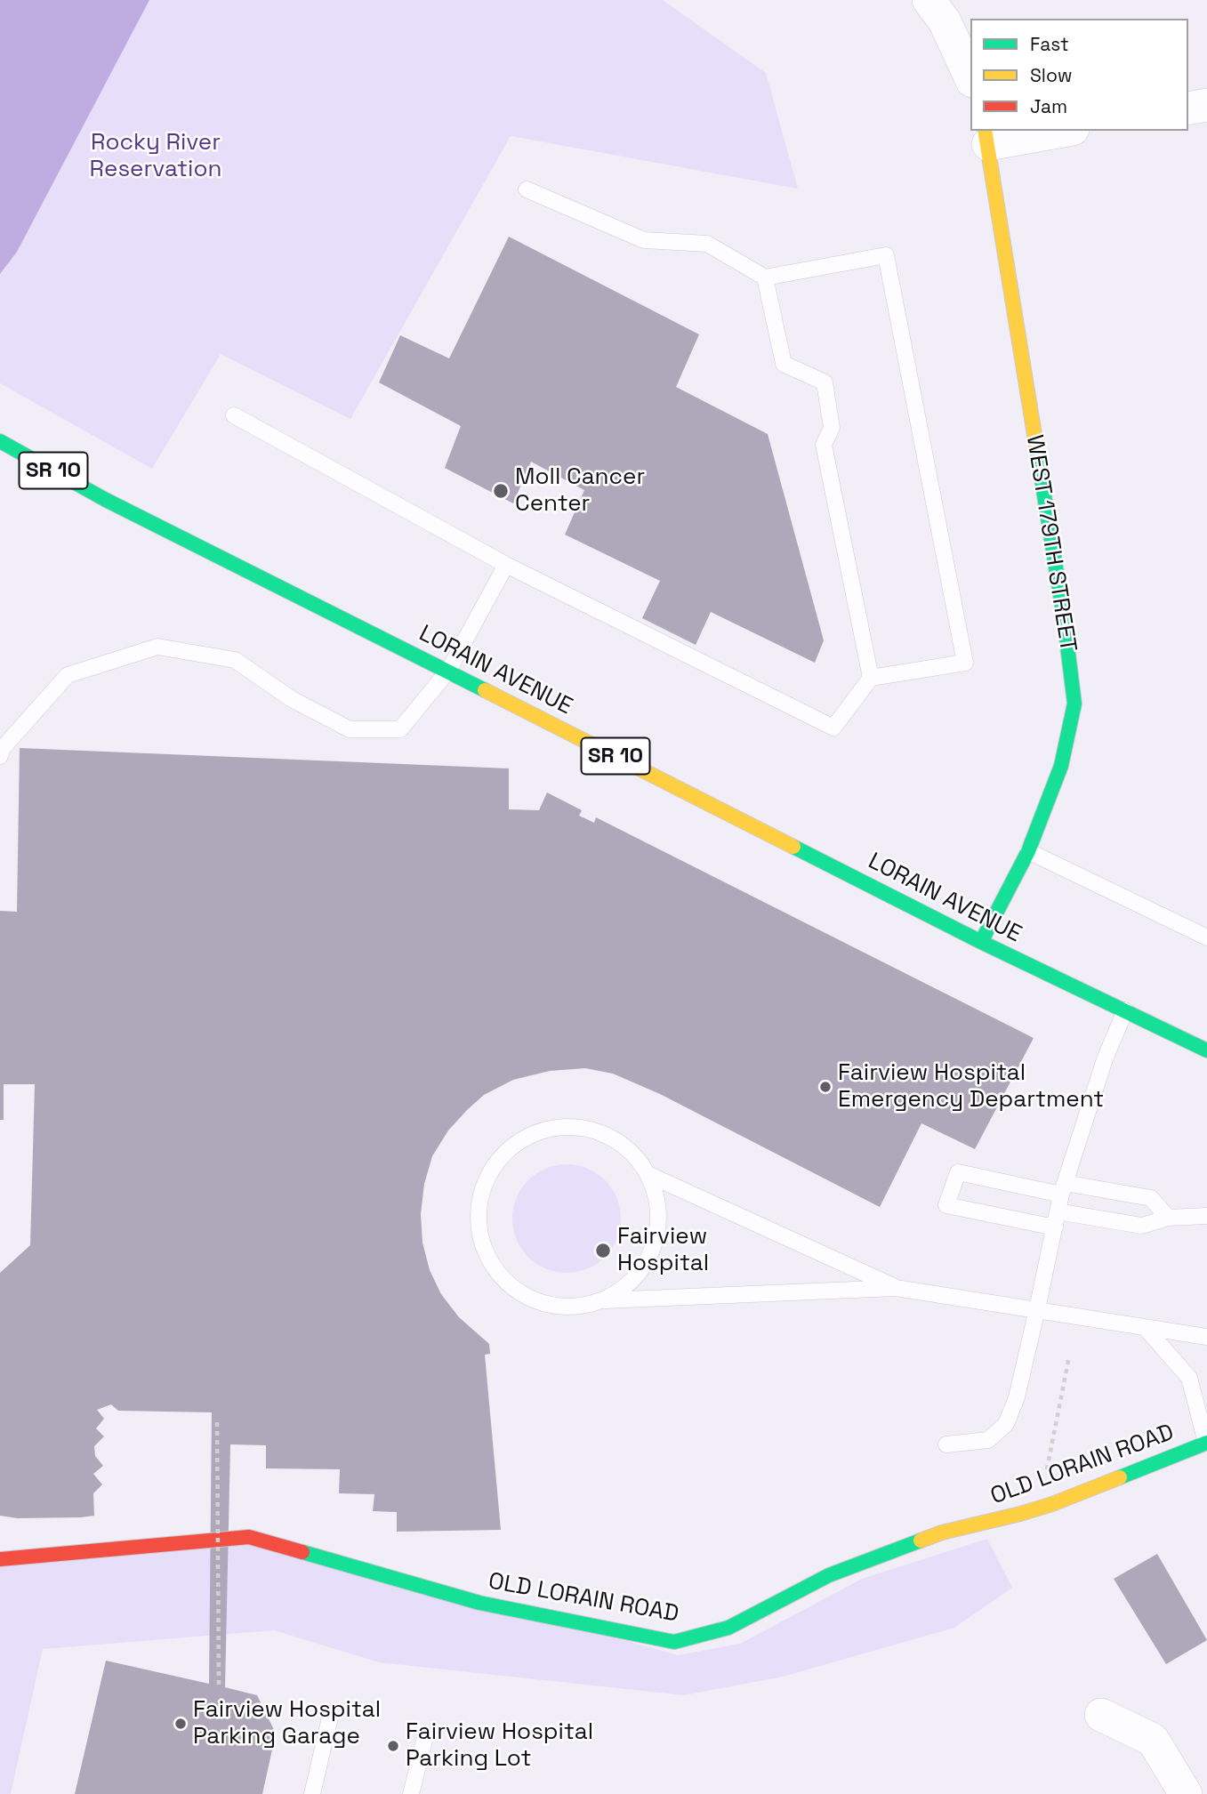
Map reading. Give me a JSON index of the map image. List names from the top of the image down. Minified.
{"streets":{"street":["SR 10","WEST 179TH STREET","LORAIN AVENUE","OLD LORAIN ROAD"]},"crossings":[["WEST 179TH STREET","LORAIN AVENUE"]],"parks":["Rocky River Reservation"],"places":["Moll Cancer Center","Fairview Hospital Emergency Department","Fairview Hospital","Fairview Hospital Parking Garage","Fairview Hospital Parking Lot"],"legend":["Fast","Slow","Jam"]}
